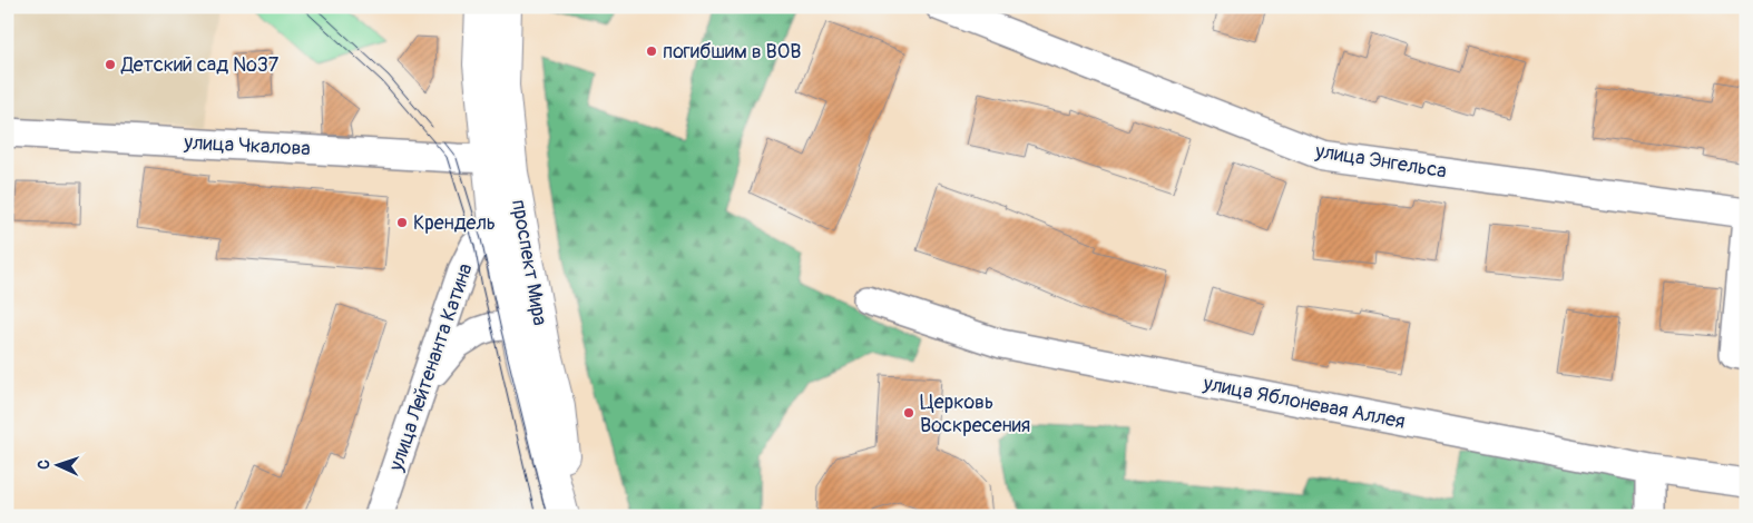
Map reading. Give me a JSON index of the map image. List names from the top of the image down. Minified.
{"streets":{"main road":["проспект Мира"],"street":["улица Чкалова","улица Энгельса","улица Лейтенанта Катина","улица Яблоневая Аллея"]},"crossings":[["улица Чкалова","проспект Мира"],["проспект Мира","улица Лейтенанта Катина"]],"places":["погибшим в ВОВ","Детский сад №37","Крендель","Церковь Воскресения"],"north":"left"}
